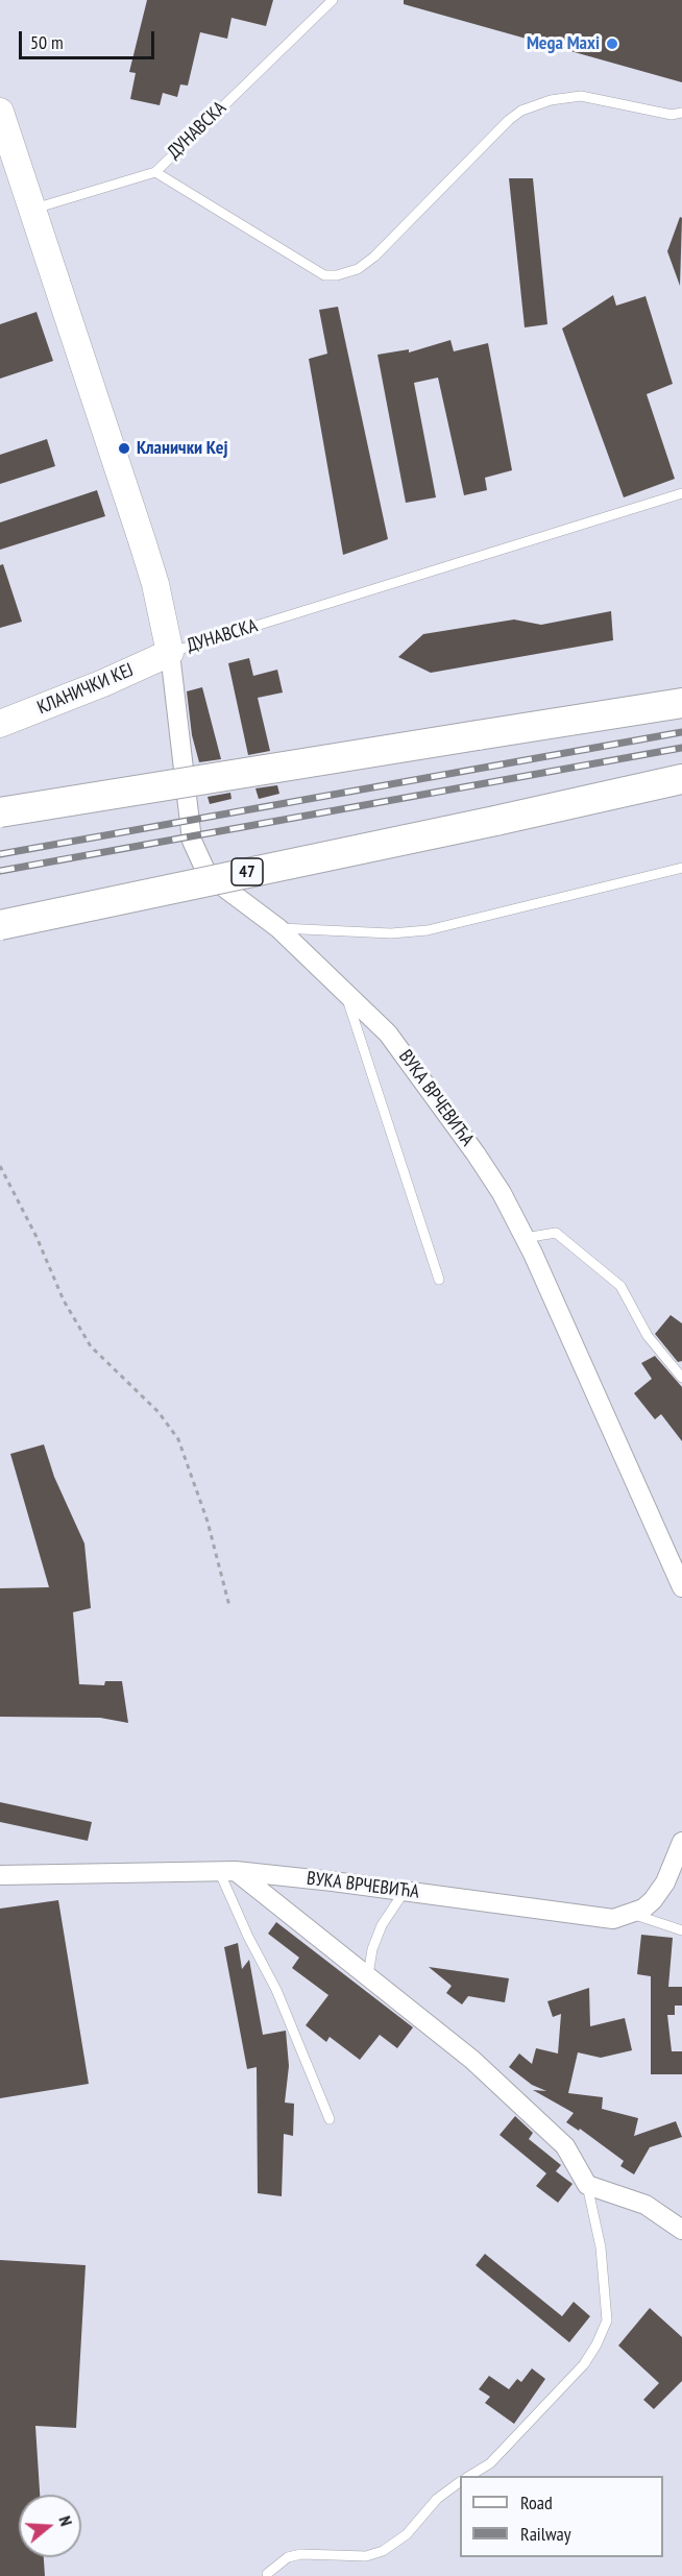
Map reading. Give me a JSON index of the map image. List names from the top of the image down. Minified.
{"streets":{"main road":["ДУНАВСКА","КЛАНИЧКИ КЕЈ","47"],"street":["ВУКА ВРЧЕВИЋА"]},"crossings":[["ДУНАВСКА","КЛАНИЧКИ КЕЈ"],["ДУНАВСКА","ВУКА ВРЧЕВИЋА"],["КЛАНИЧКИ КЕЈ","ВУКА ВРЧЕВИЋА"]],"places":["Mega Maxi","Кланички Кеј"],"legend":["Road","Railway"],"scale_bar":"50 m","north":"right"}
